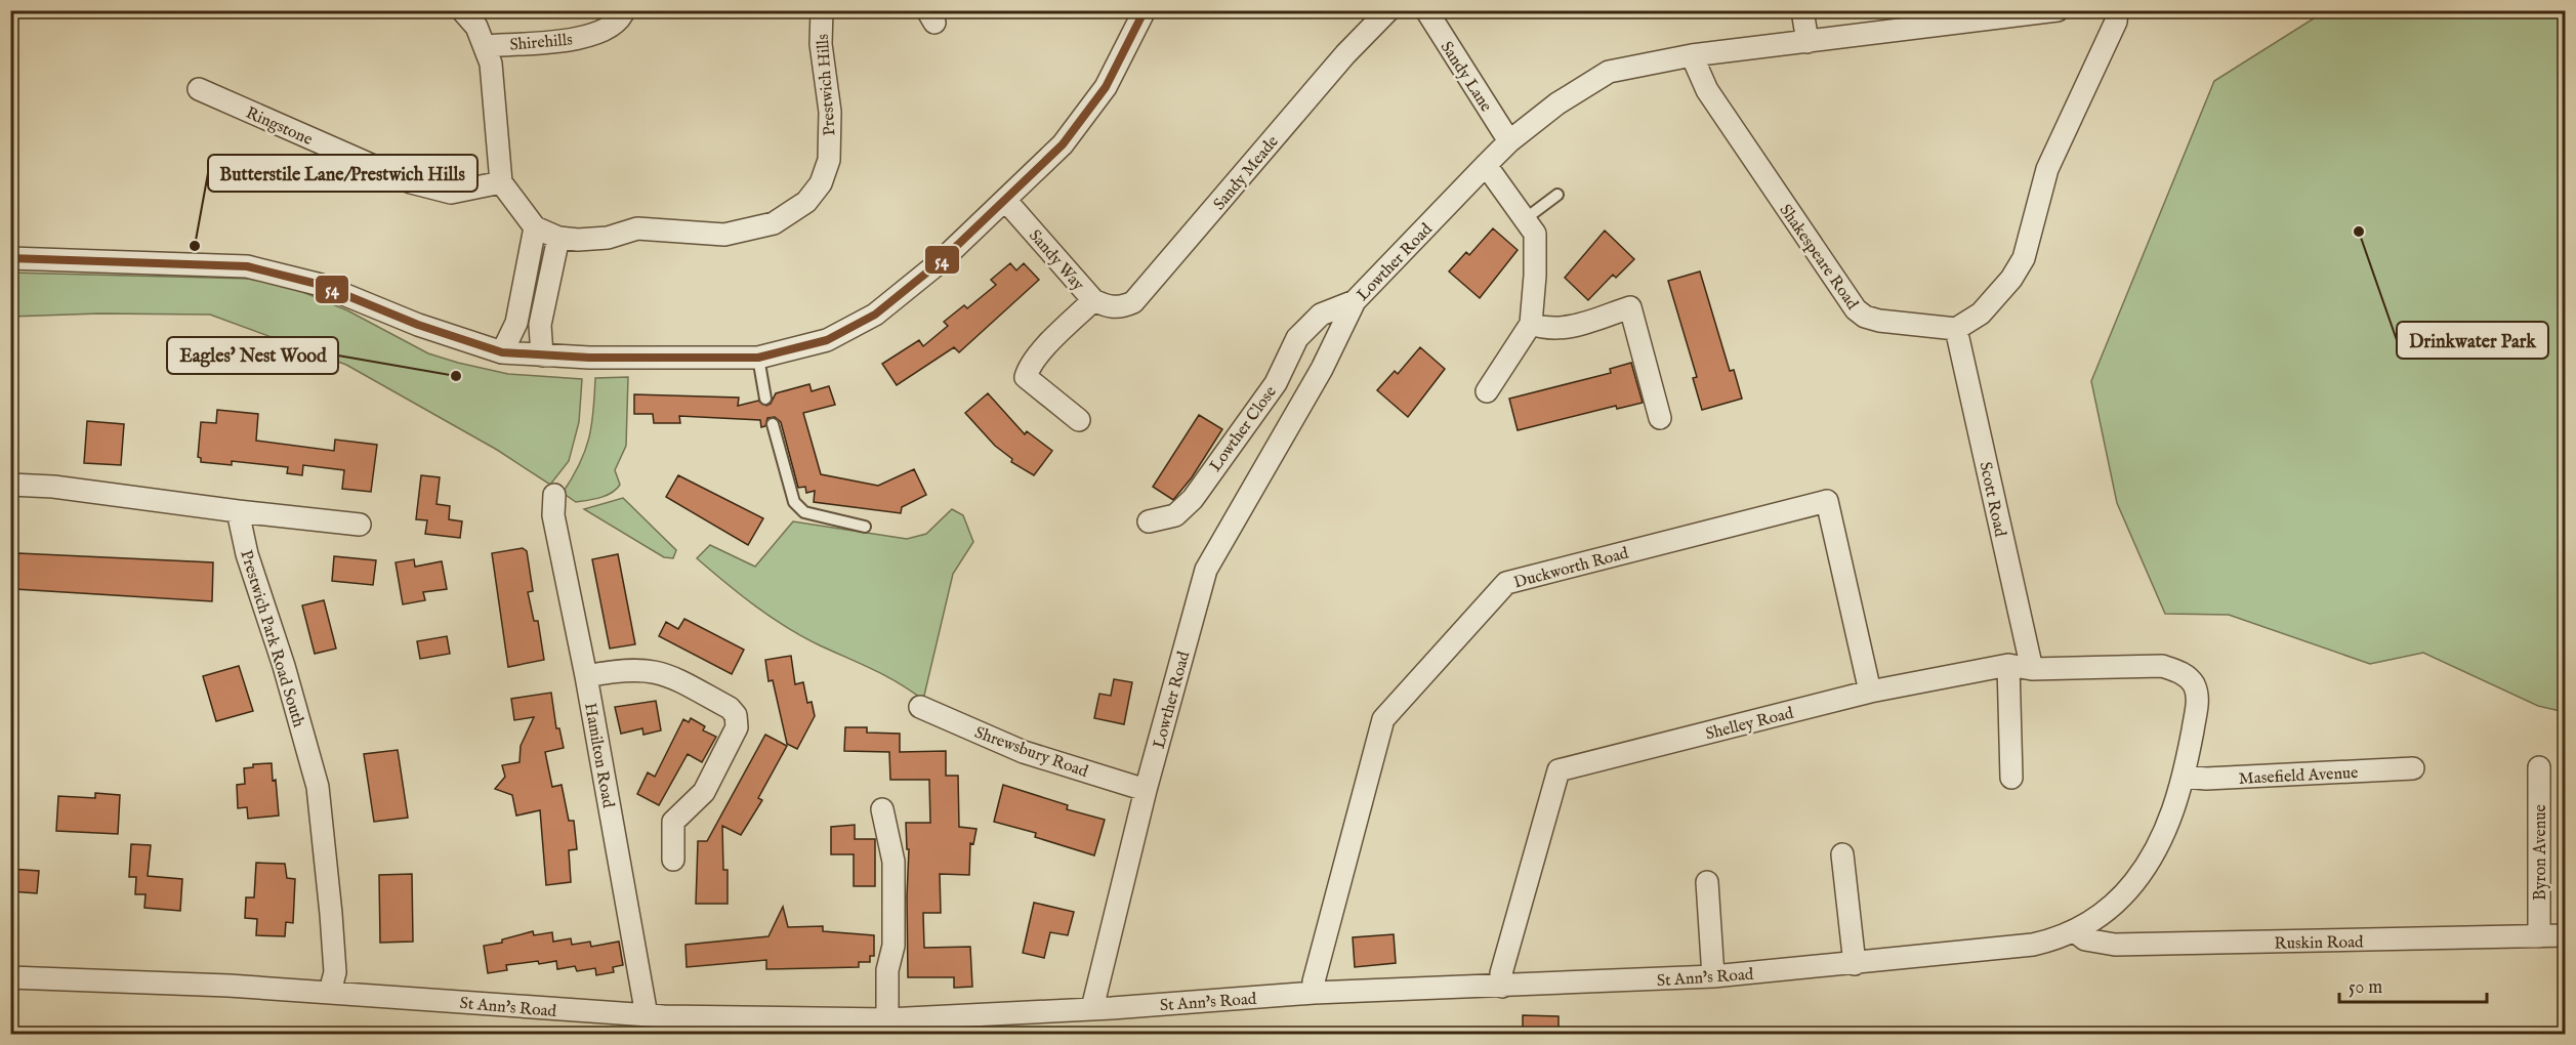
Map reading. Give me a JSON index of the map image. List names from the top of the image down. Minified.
{"streets":{"street":["Shirehills","Sandy Lane","Prestwich Hills","Ringstone","Sandy Meade","Shakespeare Road","Sandy Way","Lowther Road","Lowther Close","Scott Road","Duckworth Road","Prestwich Park Road South","Shelley Road","Shrewsbury Road","Hamilton Road","Masefield Avenue","Byron Avenue","Ruskin Road","St Ann's Road"]},"crossings":[["Sandy Lane","Lowther Road"],["Prestwich Hills","Ringstone"],["Sandy Meade","Sandy Way"],["Shakespeare Road","Lowther Road"],["Shakespeare Road","Scott Road"],["Lowther Road","Lowther Close"],["Lowther Road","Shrewsbury Road"],["Lowther Road","St Ann's Road"],["Scott Road","Shelley Road"],["Duckworth Road","Shelley Road"],["Duckworth Road","St Ann's Road"],["Prestwich Park Road South","St Ann's Road"],["Shelley Road","St Ann's Road"],["Hamilton Road","St Ann's Road"],["Masefield Avenue","St Ann's Road"],["Byron Avenue","Ruskin Road"],["Ruskin Road","St Ann's Road"]],"places":["Drinkwater Park","Butterstile Lane/Prestwich Hills","Eagles' Nest Wood"],"lines":["transit line 54"],"scale_bar":"50 m"}
